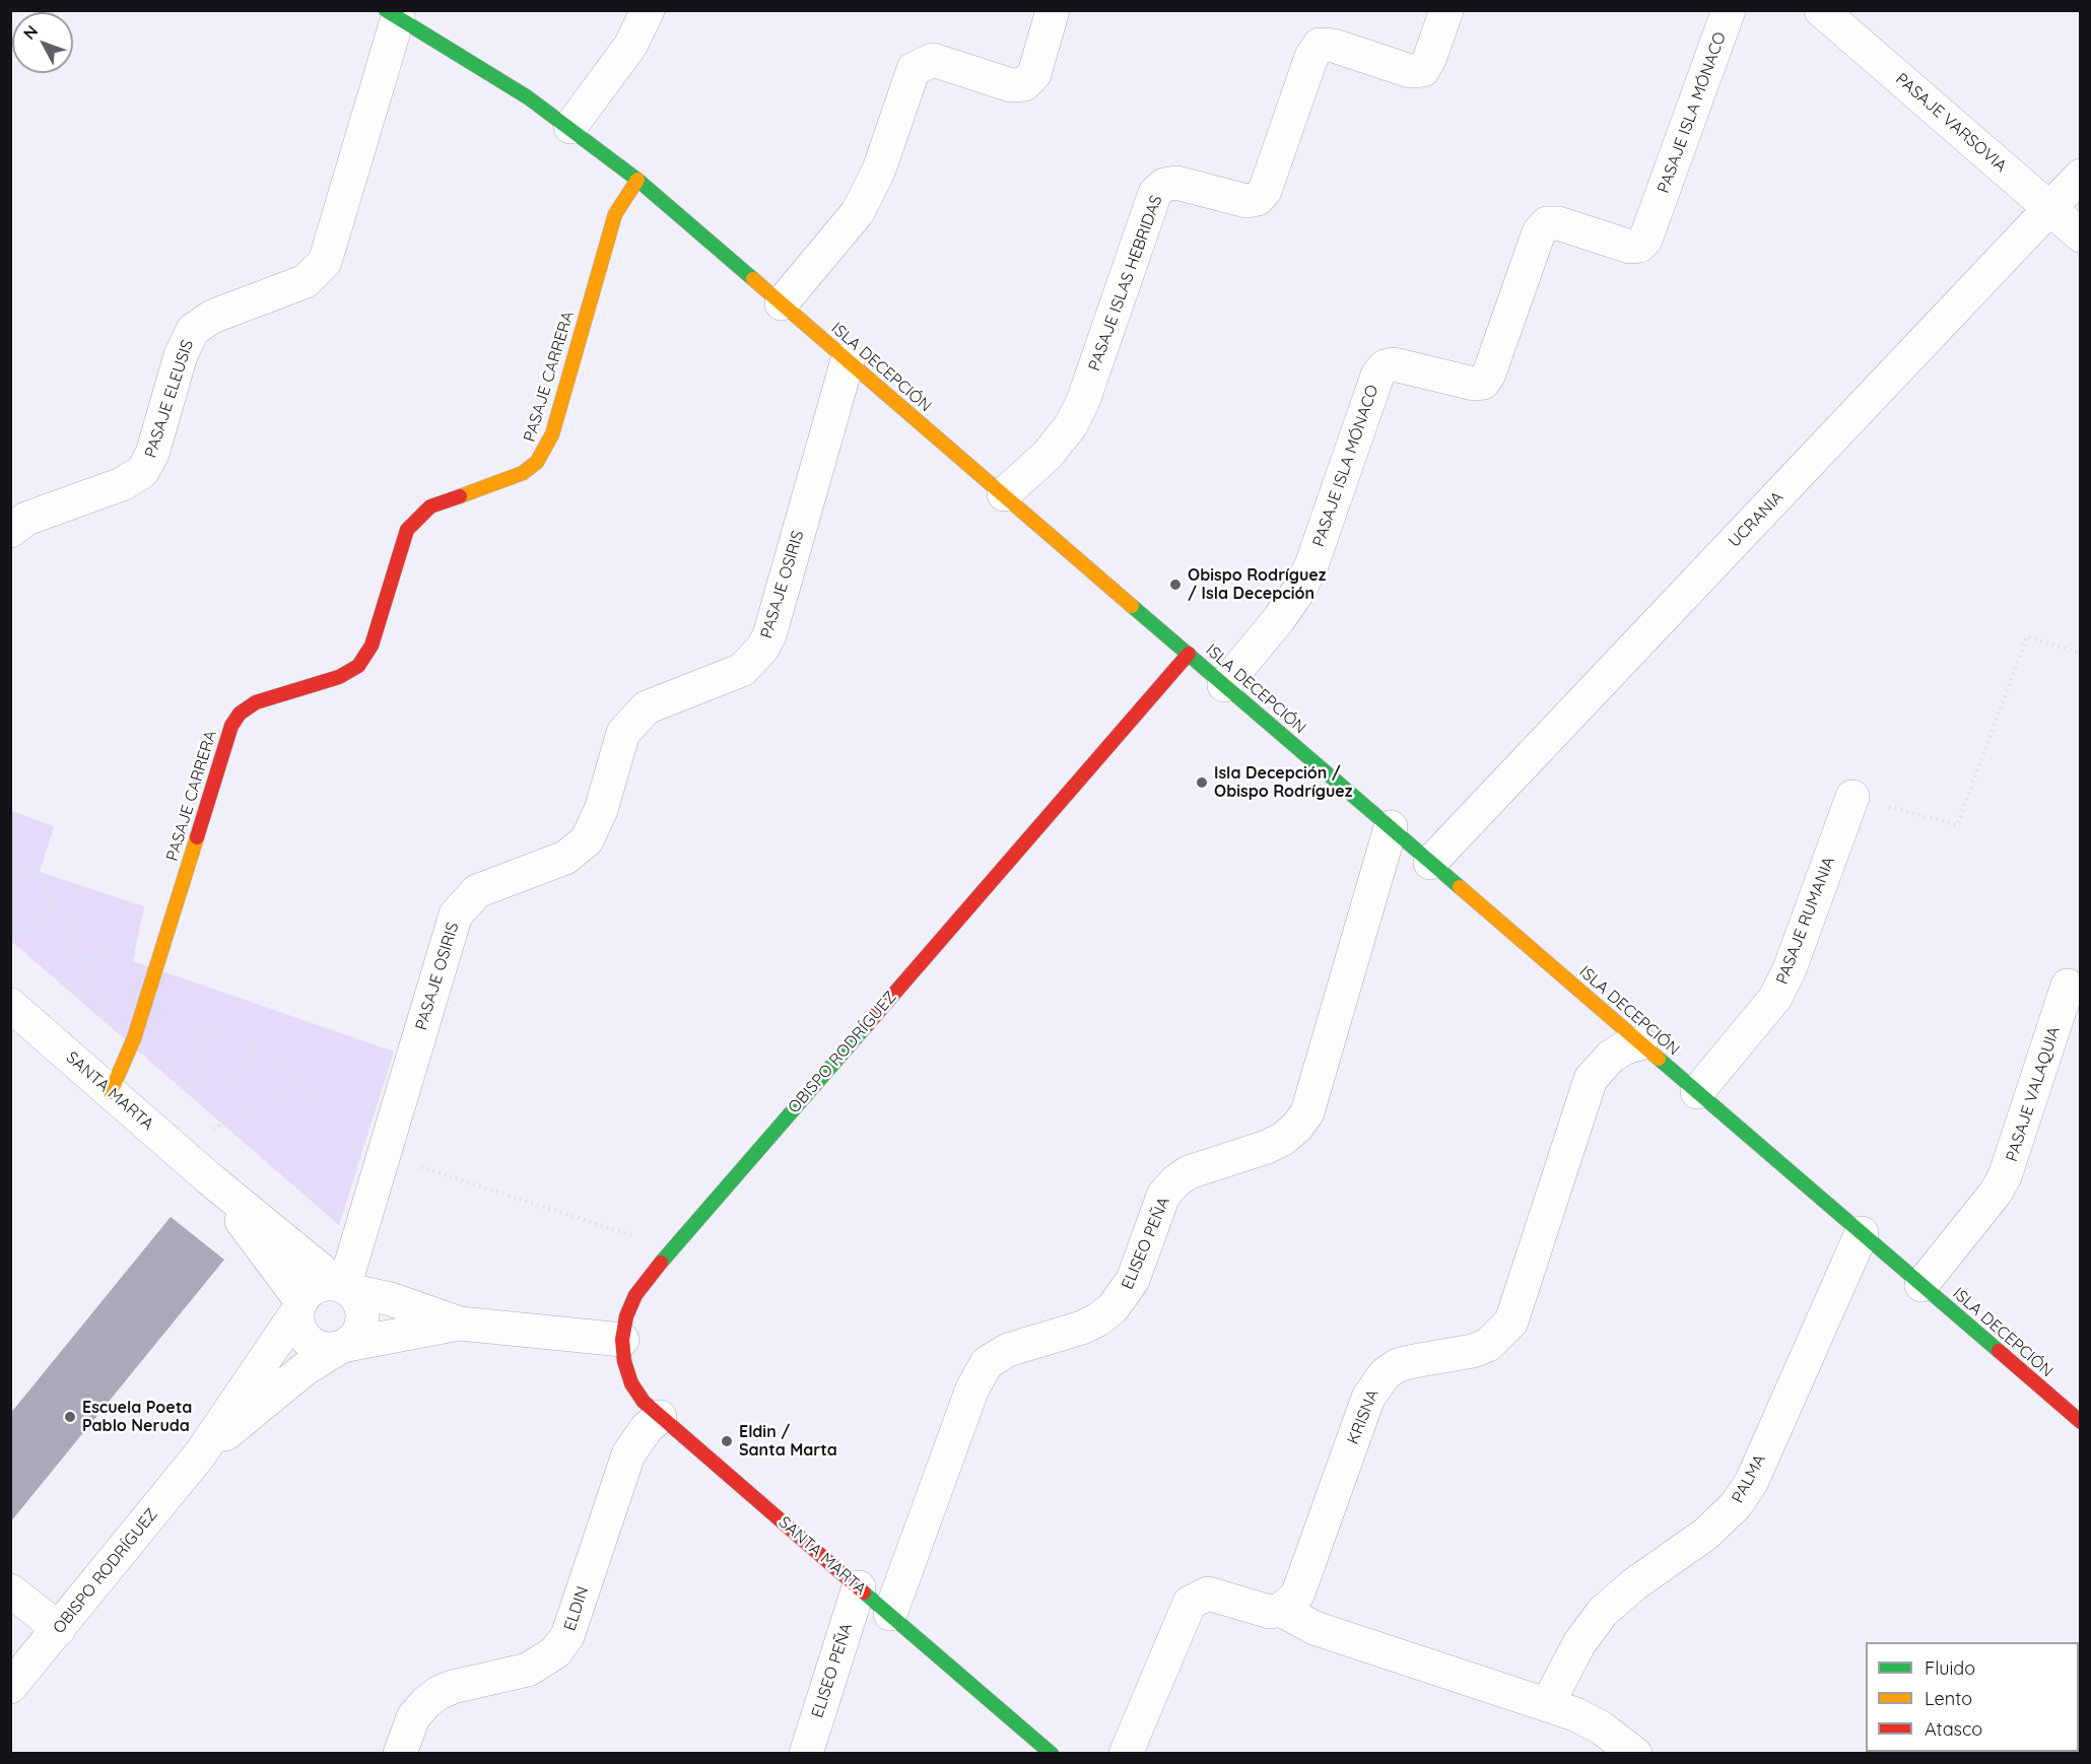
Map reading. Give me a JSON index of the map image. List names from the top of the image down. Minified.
{"streets":{"street":["PASAJE ISLA MÓNACO","PASAJE VARSOVIA","PASAJE ISLAS HEBRIDAS","ISLA DECEPCIÓN","PASAJE CARRERA","PASAJE ELEUSIS","UCRANIA","PASAJE OSIRIS","PASAJE RUMANIA","OBISPO RODRÍGUEZ","SANTA MARTA","PASAJE VALAQUIA","ELISEO PEÑA","KRISNA","PALMA","ELDIN"]},"crossings":[["PASAJE ISLA MÓNACO","ISLA DECEPCIÓN"],["PASAJE VARSOVIA","UCRANIA"],["PASAJE ISLAS HEBRIDAS","ISLA DECEPCIÓN"],["ISLA DECEPCIÓN","PASAJE CARRERA"],["ISLA DECEPCIÓN","PASAJE ELEUSIS"],["ISLA DECEPCIÓN","UCRANIA"],["ISLA DECEPCIÓN","PASAJE OSIRIS"],["ISLA DECEPCIÓN","PASAJE RUMANIA"],["ISLA DECEPCIÓN","OBISPO RODRÍGUEZ"],["ISLA DECEPCIÓN","PASAJE VALAQUIA"],["ISLA DECEPCIÓN","ELISEO PEÑA"],["ISLA DECEPCIÓN","KRISNA"],["ISLA DECEPCIÓN","PALMA"],["PASAJE CARRERA","SANTA MARTA"],["PASAJE OSIRIS","OBISPO RODRÍGUEZ"],["PASAJE OSIRIS","SANTA MARTA"],["OBISPO RODRÍGUEZ","SANTA MARTA"],["SANTA MARTA","ELISEO PEÑA"],["SANTA MARTA","ELDIN"]],"places":["Obispo Rodríguez / Isla Decepción","Isla Decepción / Obispo Rodríguez","Escuela Poeta Pablo Neruda","Eldin / Santa Marta"],"legend":["Fluido","Lento","Atasco"],"north":"top left"}
